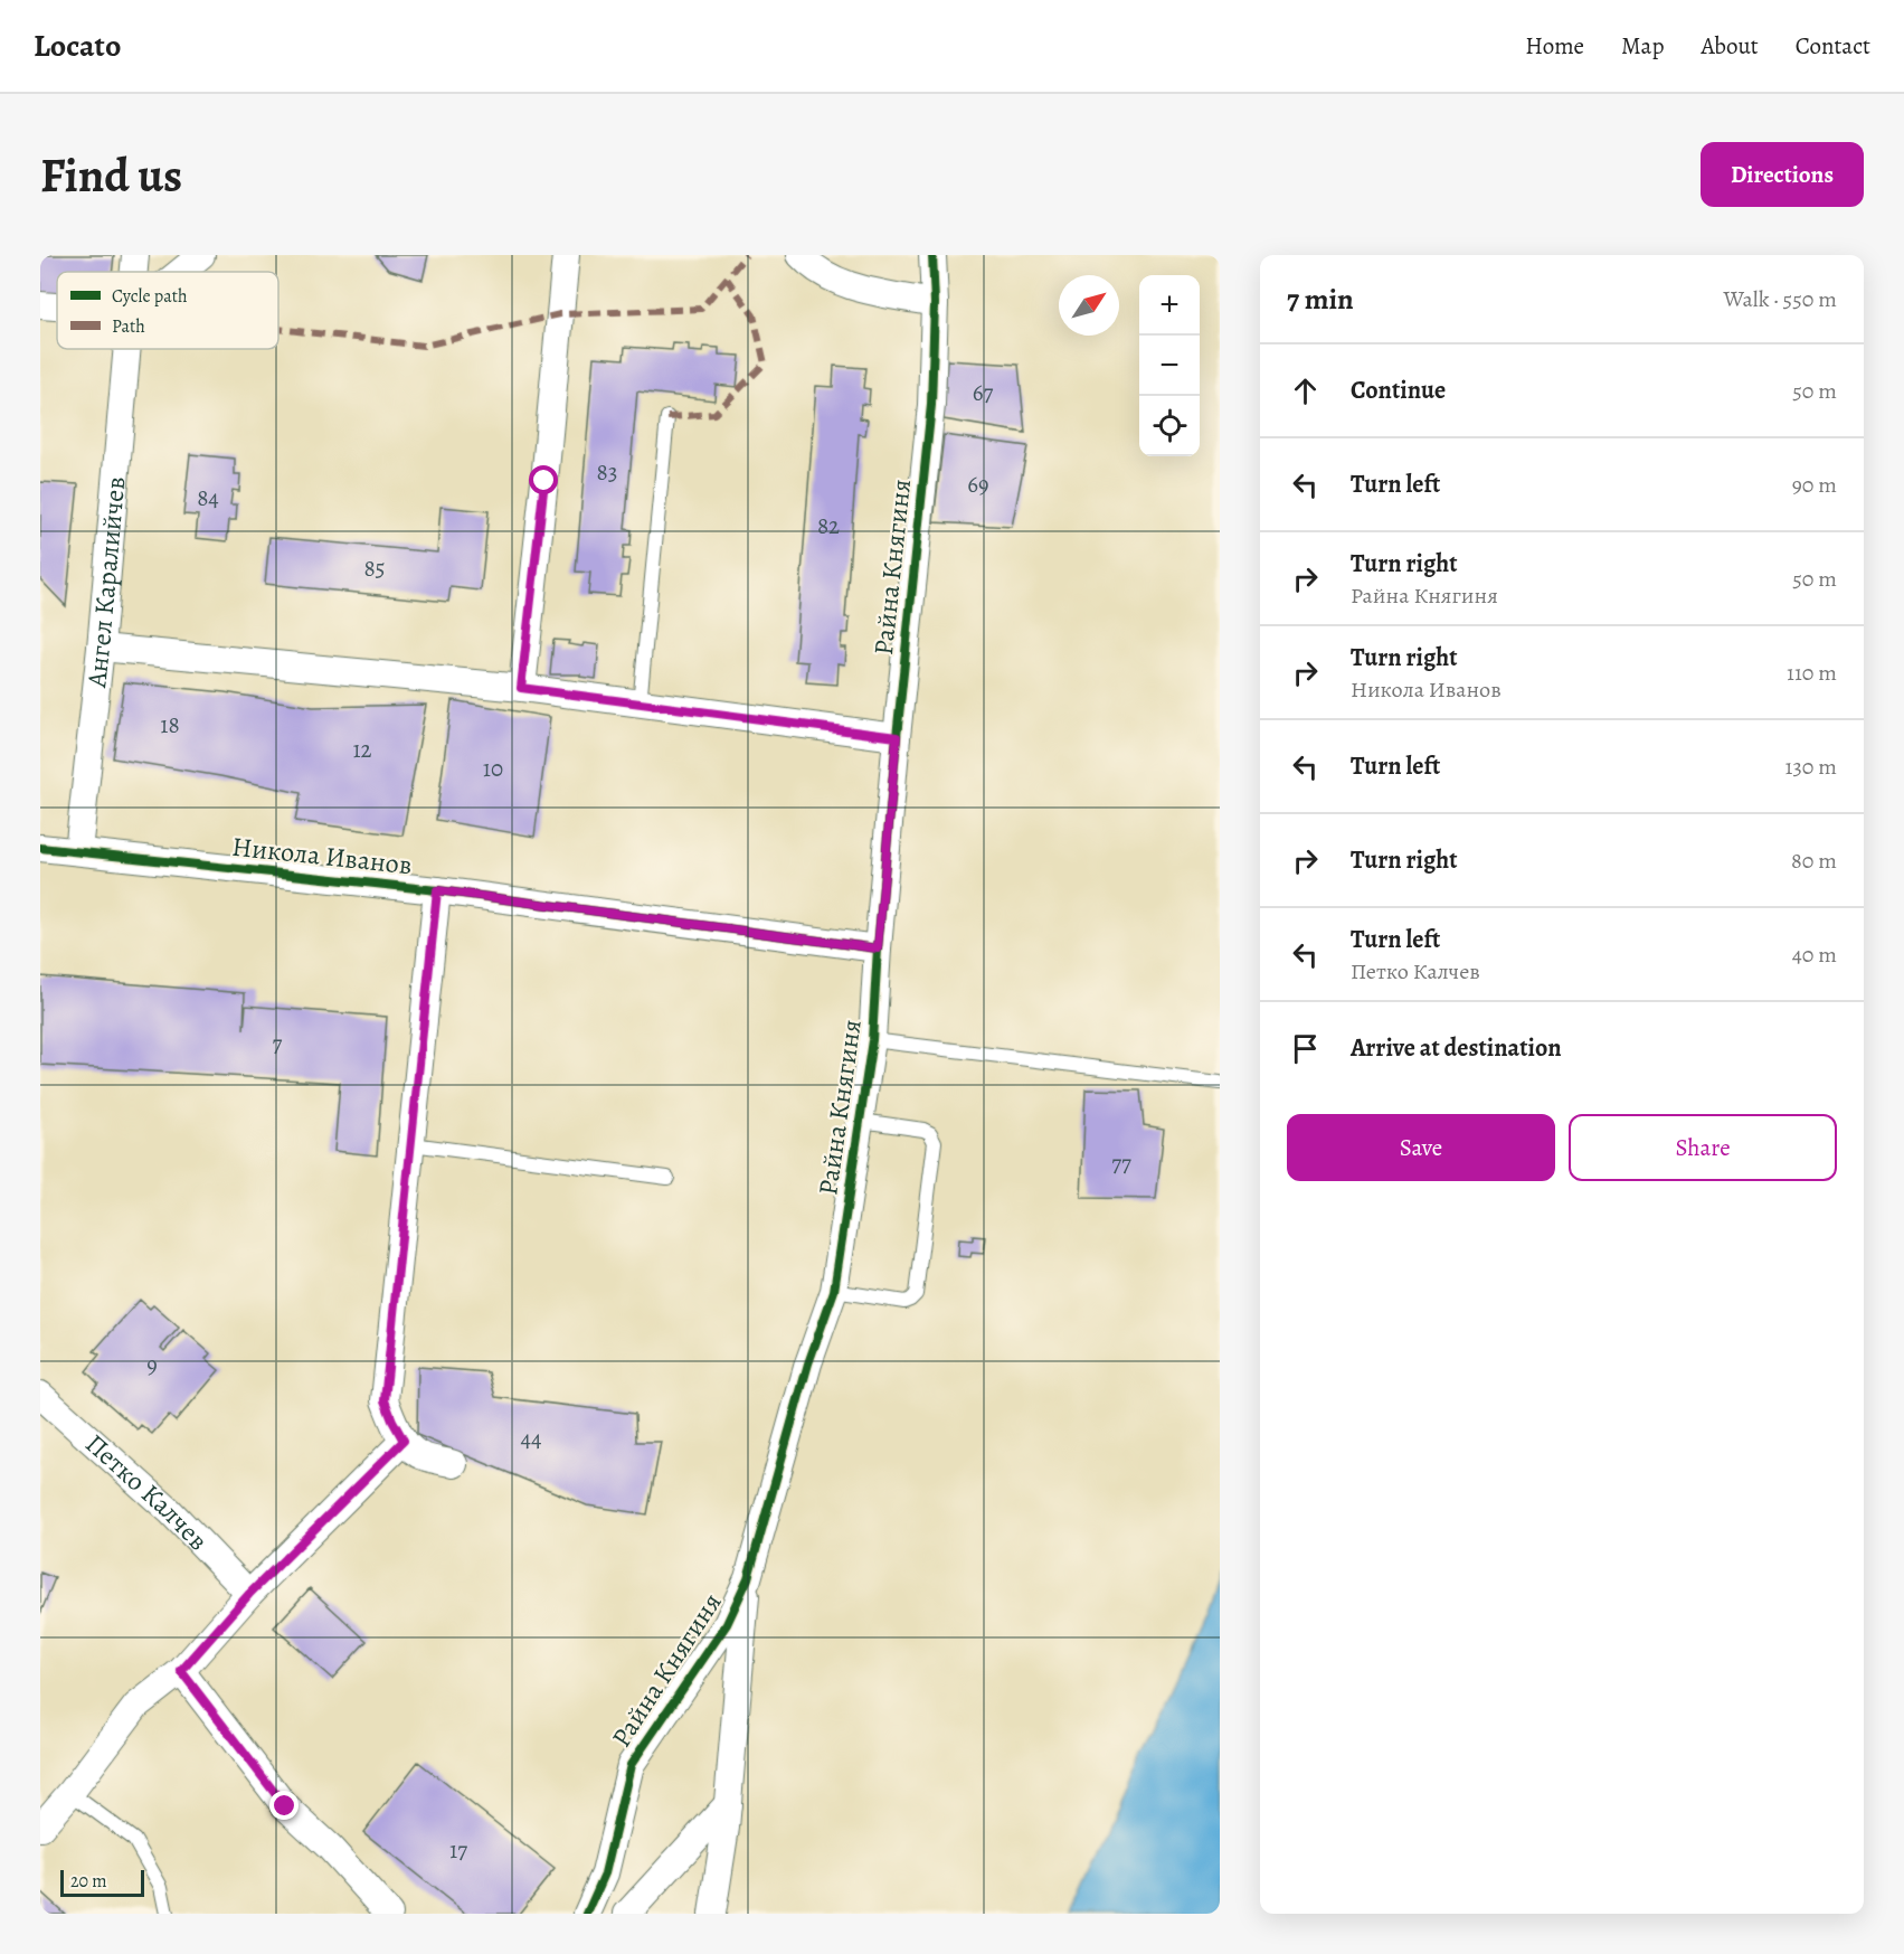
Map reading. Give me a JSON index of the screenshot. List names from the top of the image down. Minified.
{"streets":{"street":["Райна Княгиня","Ангел Каралийчев","Никола Иванов","Петко Калчев"]},"crossings":[["Райна Княгиня","Никола Иванов"],["Ангел Каралийчев","Никола Иванов"]],"house_numbers":["67","83","69","84","82","85","18","12","10","7","77","9","44","17"],"legend":["Cycle path","Path"],"scale_bar":"20 m","north":"top right","page":{"header":"Locato","nav":["Home","Map","About","Contact"],"buttons":["Directions",["Save","Share"]],"title":"Find us","heading":["7 min","Walk · 550 m"],"map_buttons":["+","−"],"list":[["Continue","50 m"],["Turn left","90 m"],["Turn right","Райна Княгиня","50 m"],["Turn right","Никола Иванов","110 m"],["Turn left","130 m"],["Turn right","80 m"],["Turn left","Петко Калчев","40 m"],"Arrive at destination"],"scale":"20 m"}}
